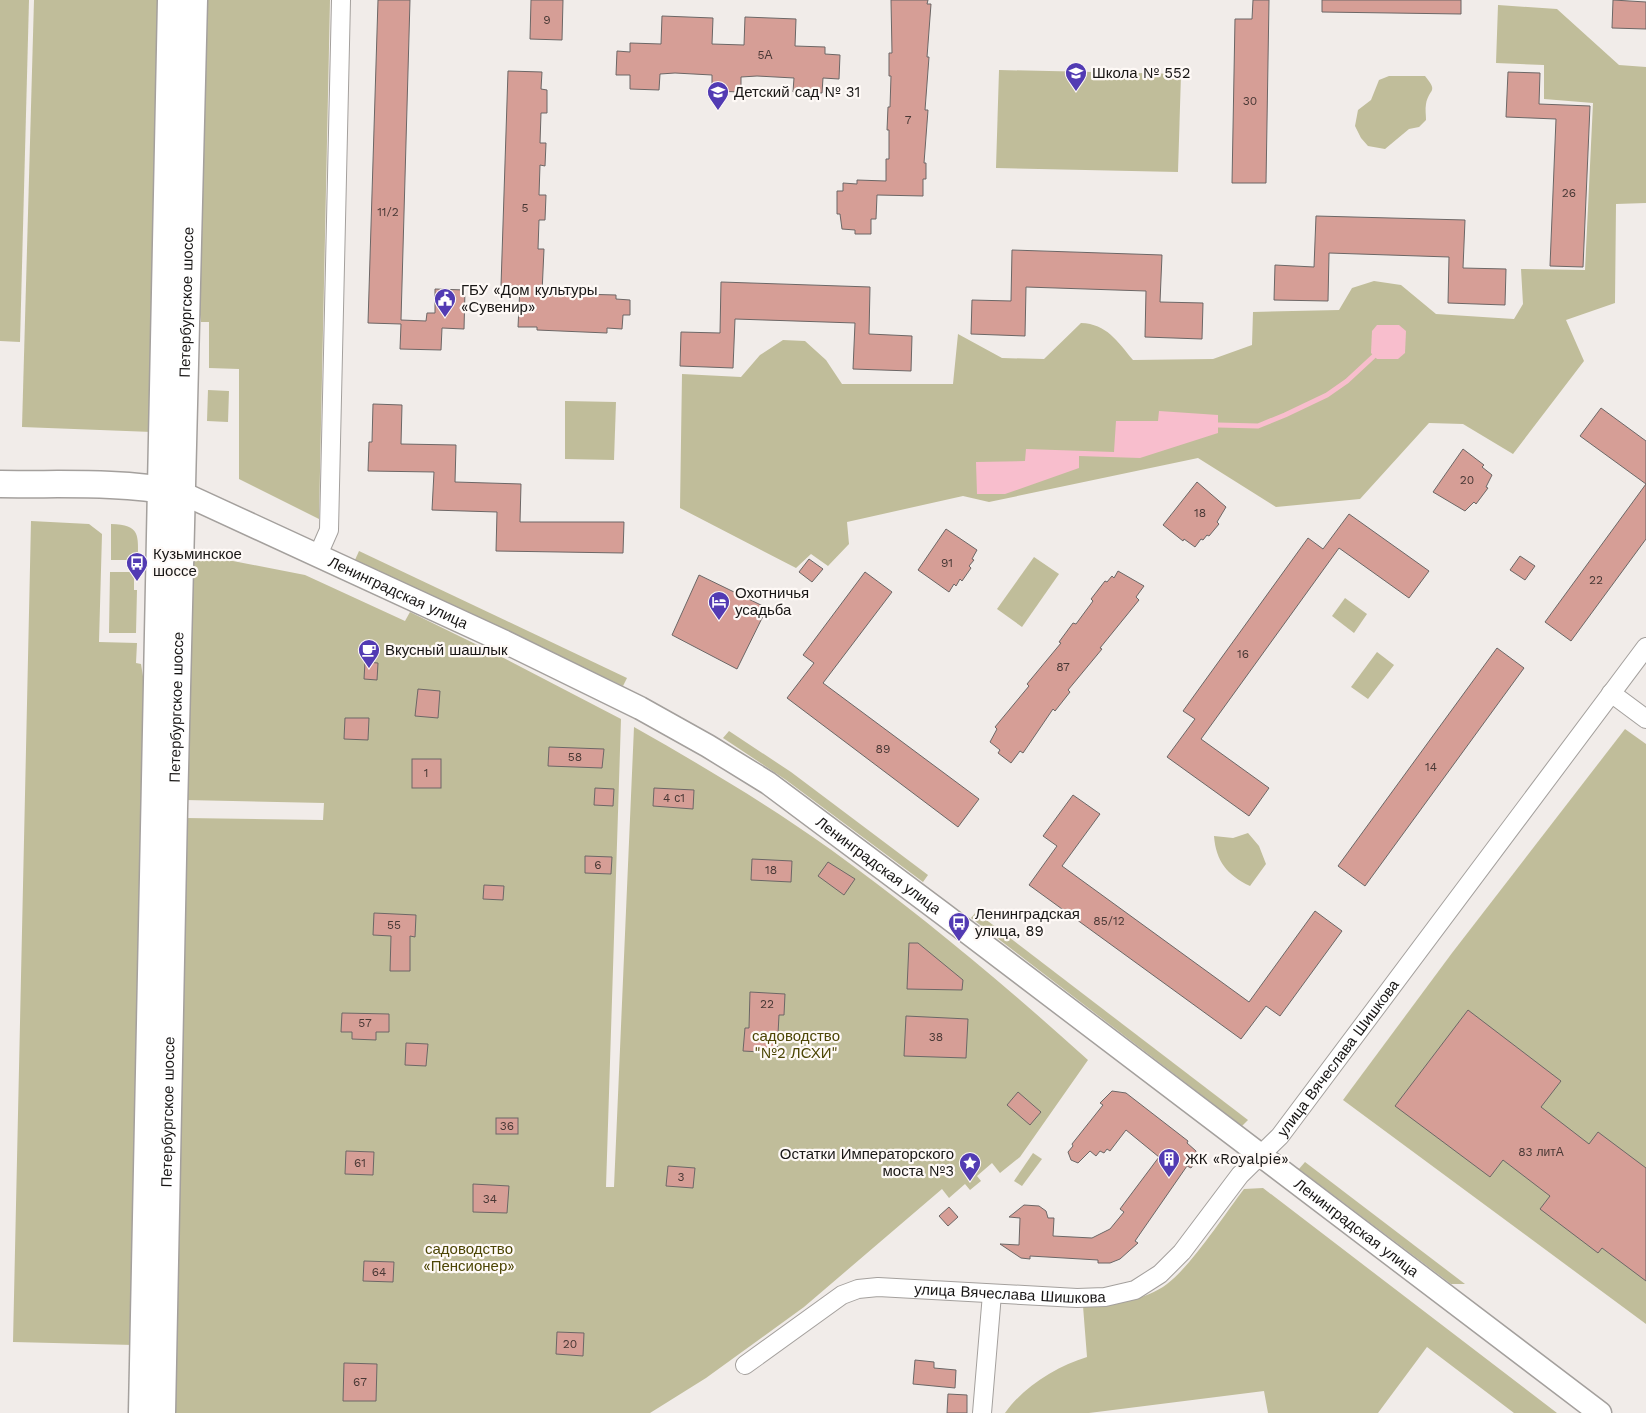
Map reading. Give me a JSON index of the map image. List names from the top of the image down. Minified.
{"streets":{"main road":["Петербургское шоссе"],"street":["Ленинградская улица","улица Вячеслава Шишкова"]},"crossings":[["Петербургское шоссе","Ленинградская улица"],["Ленинградская улица","улица Вячеслава Шишкова"]],"parks":["садоводство \"№2 ЛСХИ\"","садоводство «Пенсионер»"],"places":{"school or university":["Школа № 552","Детский сад № 31"],"public building":["ГБУ «Дом культуры «Сувенир»"],"bus stop":["Кузьминское шоссе","Ленинградская улица, 89"],"hotel":["Охотничья усадьба"],"cafe":["Вкусный шашлык"],"building":["ЖК «Royalpie»"],"place":["Остатки Императорского моста №3"]},"house_numbers":["9","5А","30","7","26","5","11/2","20","18","91","22","16","87","89","58","14","1","4 с1","6","18","85/12","55","22","57","38","36","83 литА","61","3","34","64","20","67"]}
